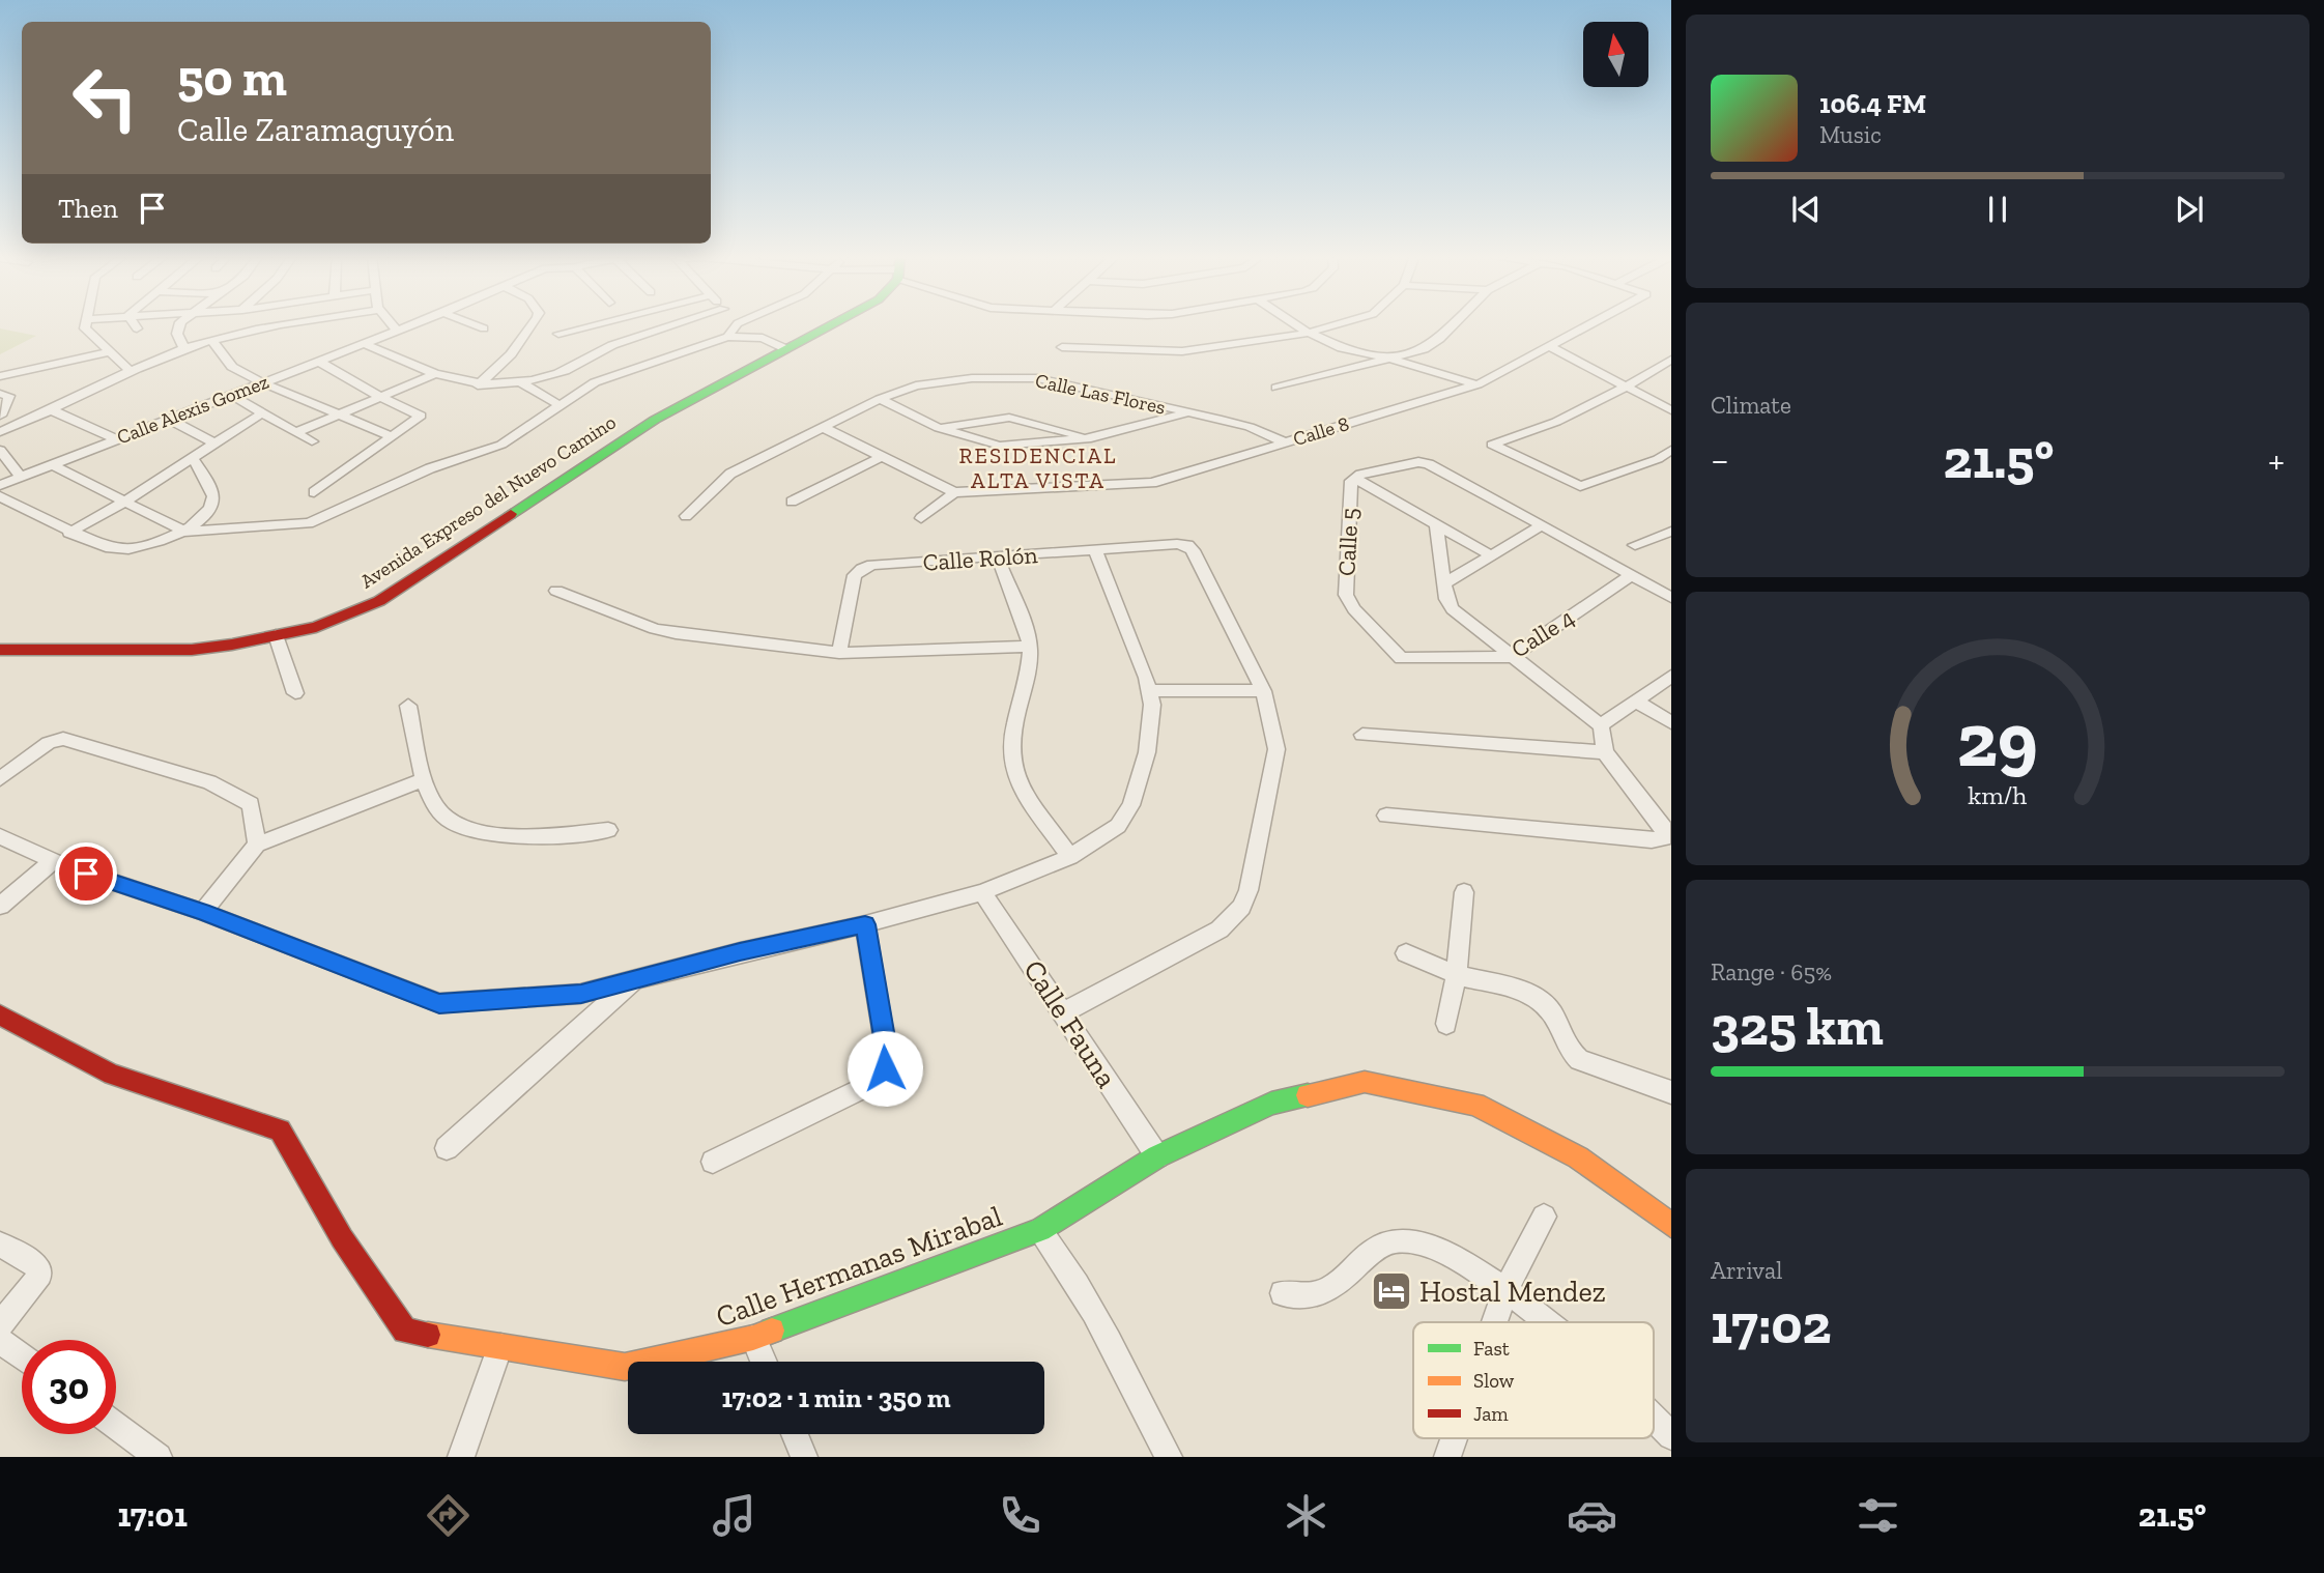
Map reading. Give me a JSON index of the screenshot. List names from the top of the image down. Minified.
{"streets":{"street":["Calle Las Flores","Calle Alexis Gomez","Calle 8","Avenida Expreso del Nuevo Camino","Calle 5","Calle Rolón","Calle 4","Calle Fauna","Calle Hermanas Mirabal"]},"crossings":[["Calle Las Flores","Calle 8"],["Calle 5","Calle 4"],["Calle Fauna","Calle Hermanas Mirabal"]],"districts":["RESIDENCIAL ALTA VISTA"],"places":{"hotel":["Hostal Mendez"]},"legend":["Fast","Slow","Jam"],"north":"top","page":{"turn":["50 m","Calle Zaramaguyón"],"song":["106.4 FM","Music"],"then":"Then","tile":["Climate",["Range · 65%","325 km"],["Arrival","17:02"]],"heat":["−","21.5°","+"],"limit":"30","trip":"17:02 · 1 min · 350 m","tabs":["17:01","21.5°"],"gauge":["29","km/h"]}}
